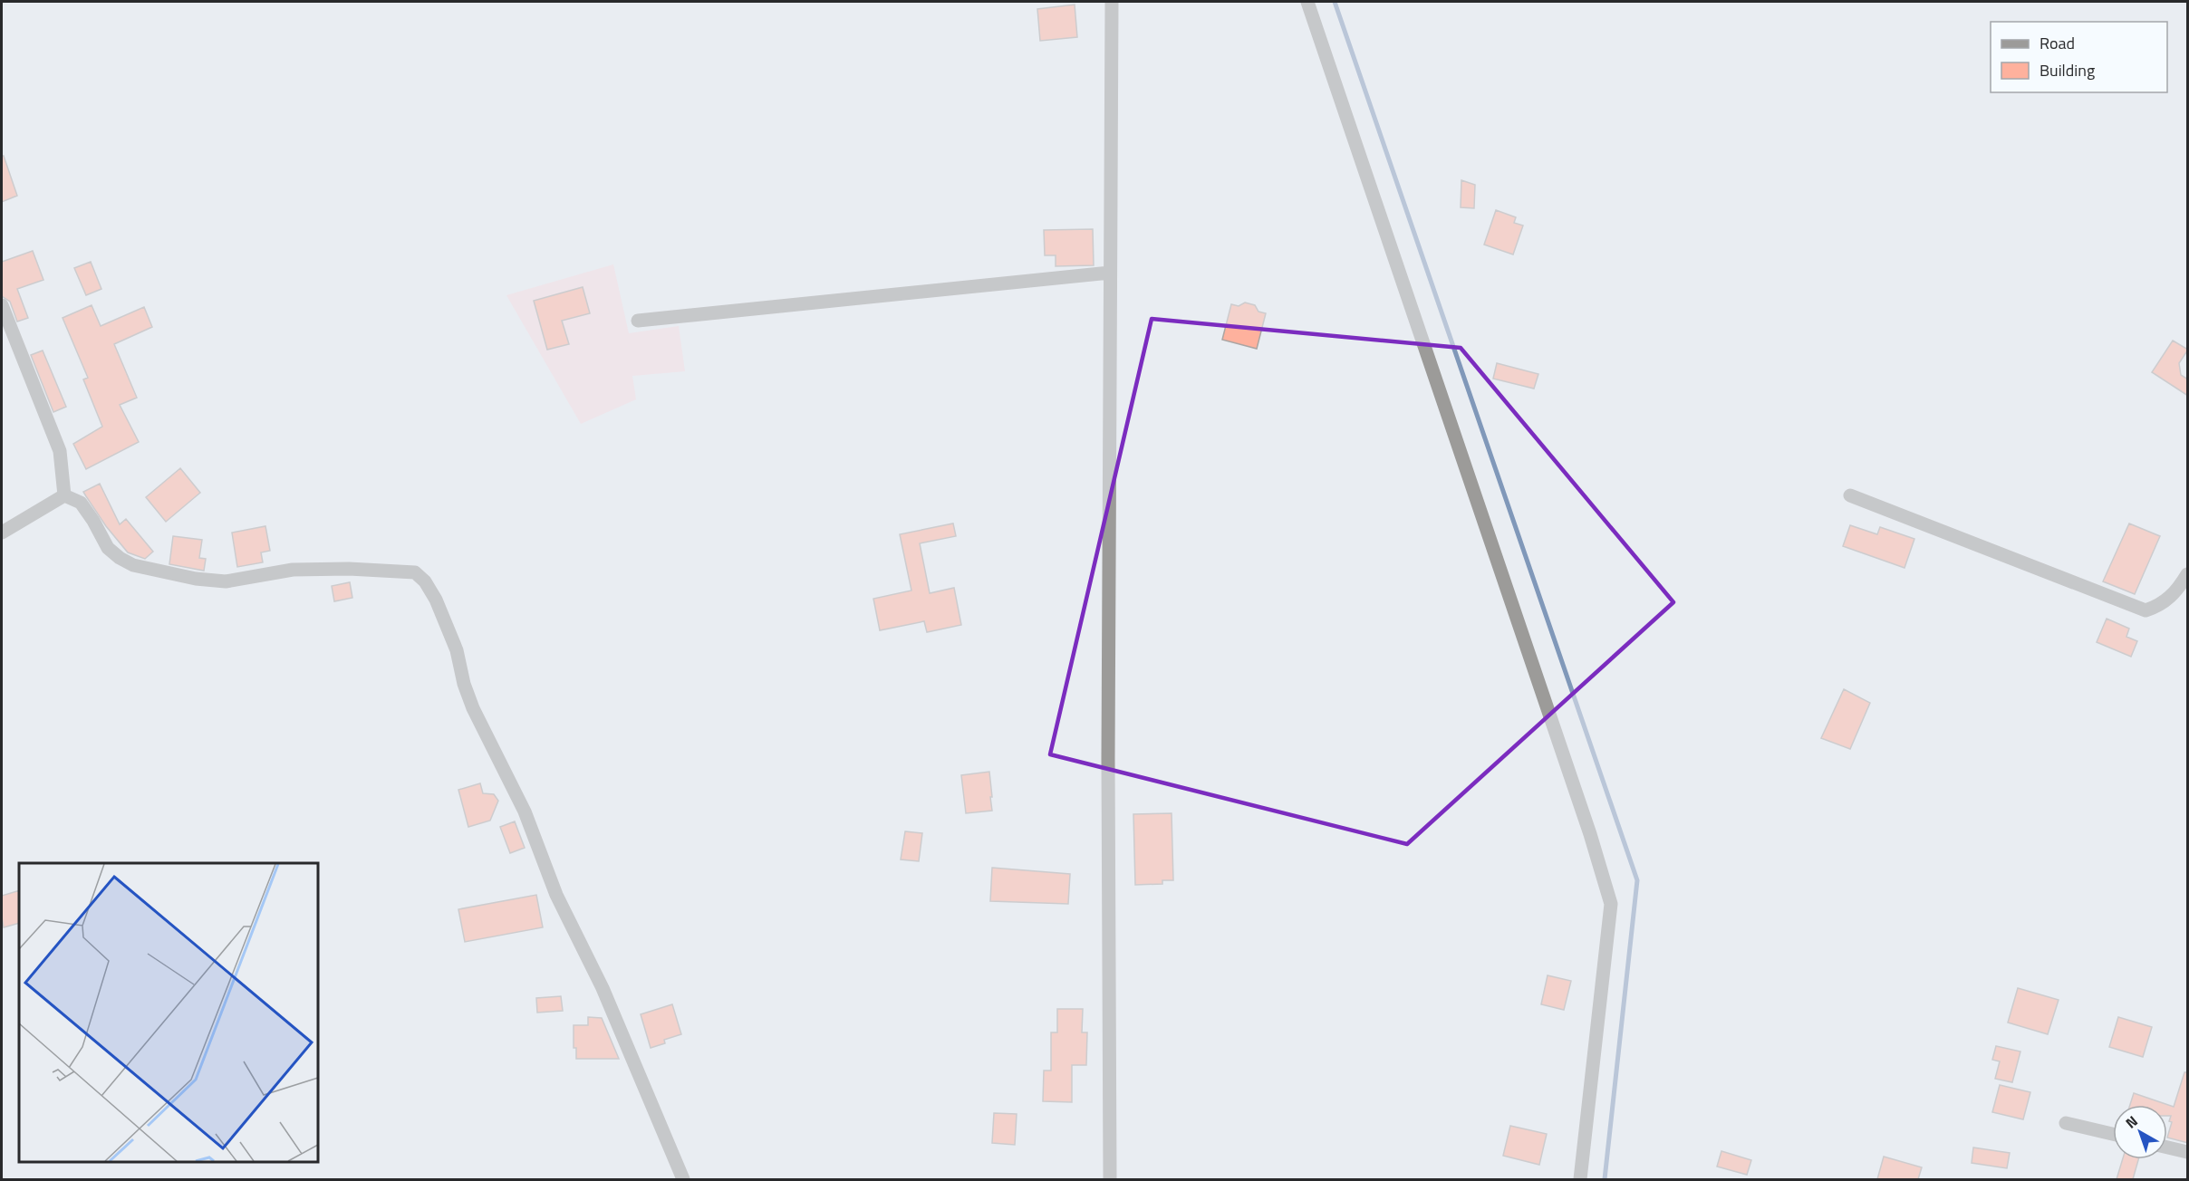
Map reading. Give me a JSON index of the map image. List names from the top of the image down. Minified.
{"legend":["Road","Building"],"north":"top left"}
